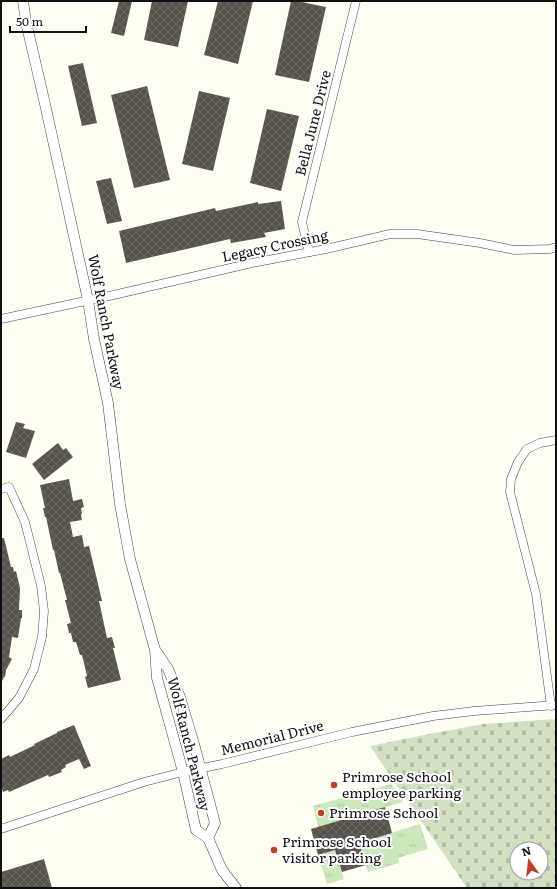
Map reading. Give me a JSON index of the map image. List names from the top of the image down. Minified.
{"streets":{"street":["Bella June Drive","Legacy Crossing","Wolf Ranch Parkway","Memorial Drive"]},"crossings":[["Bella June Drive","Legacy Crossing"],["Legacy Crossing","Wolf Ranch Parkway"],["Wolf Ranch Parkway","Memorial Drive"]],"places":["Primrose School employee parking","Primrose School","Primrose School visitor parking"],"scale_bar":"50 m","north":"top"}
